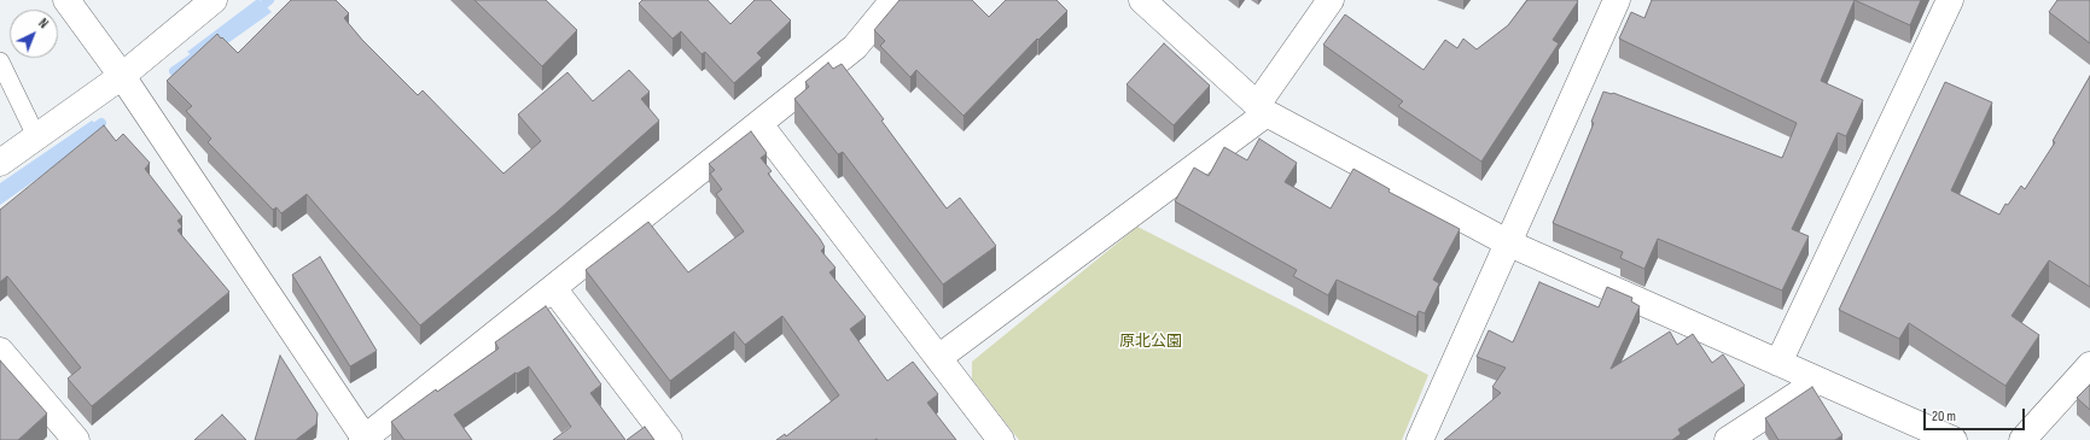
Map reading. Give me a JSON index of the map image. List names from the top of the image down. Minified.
{"parks":["原北公園"],"scale_bar":"20 m","north":"top right"}
